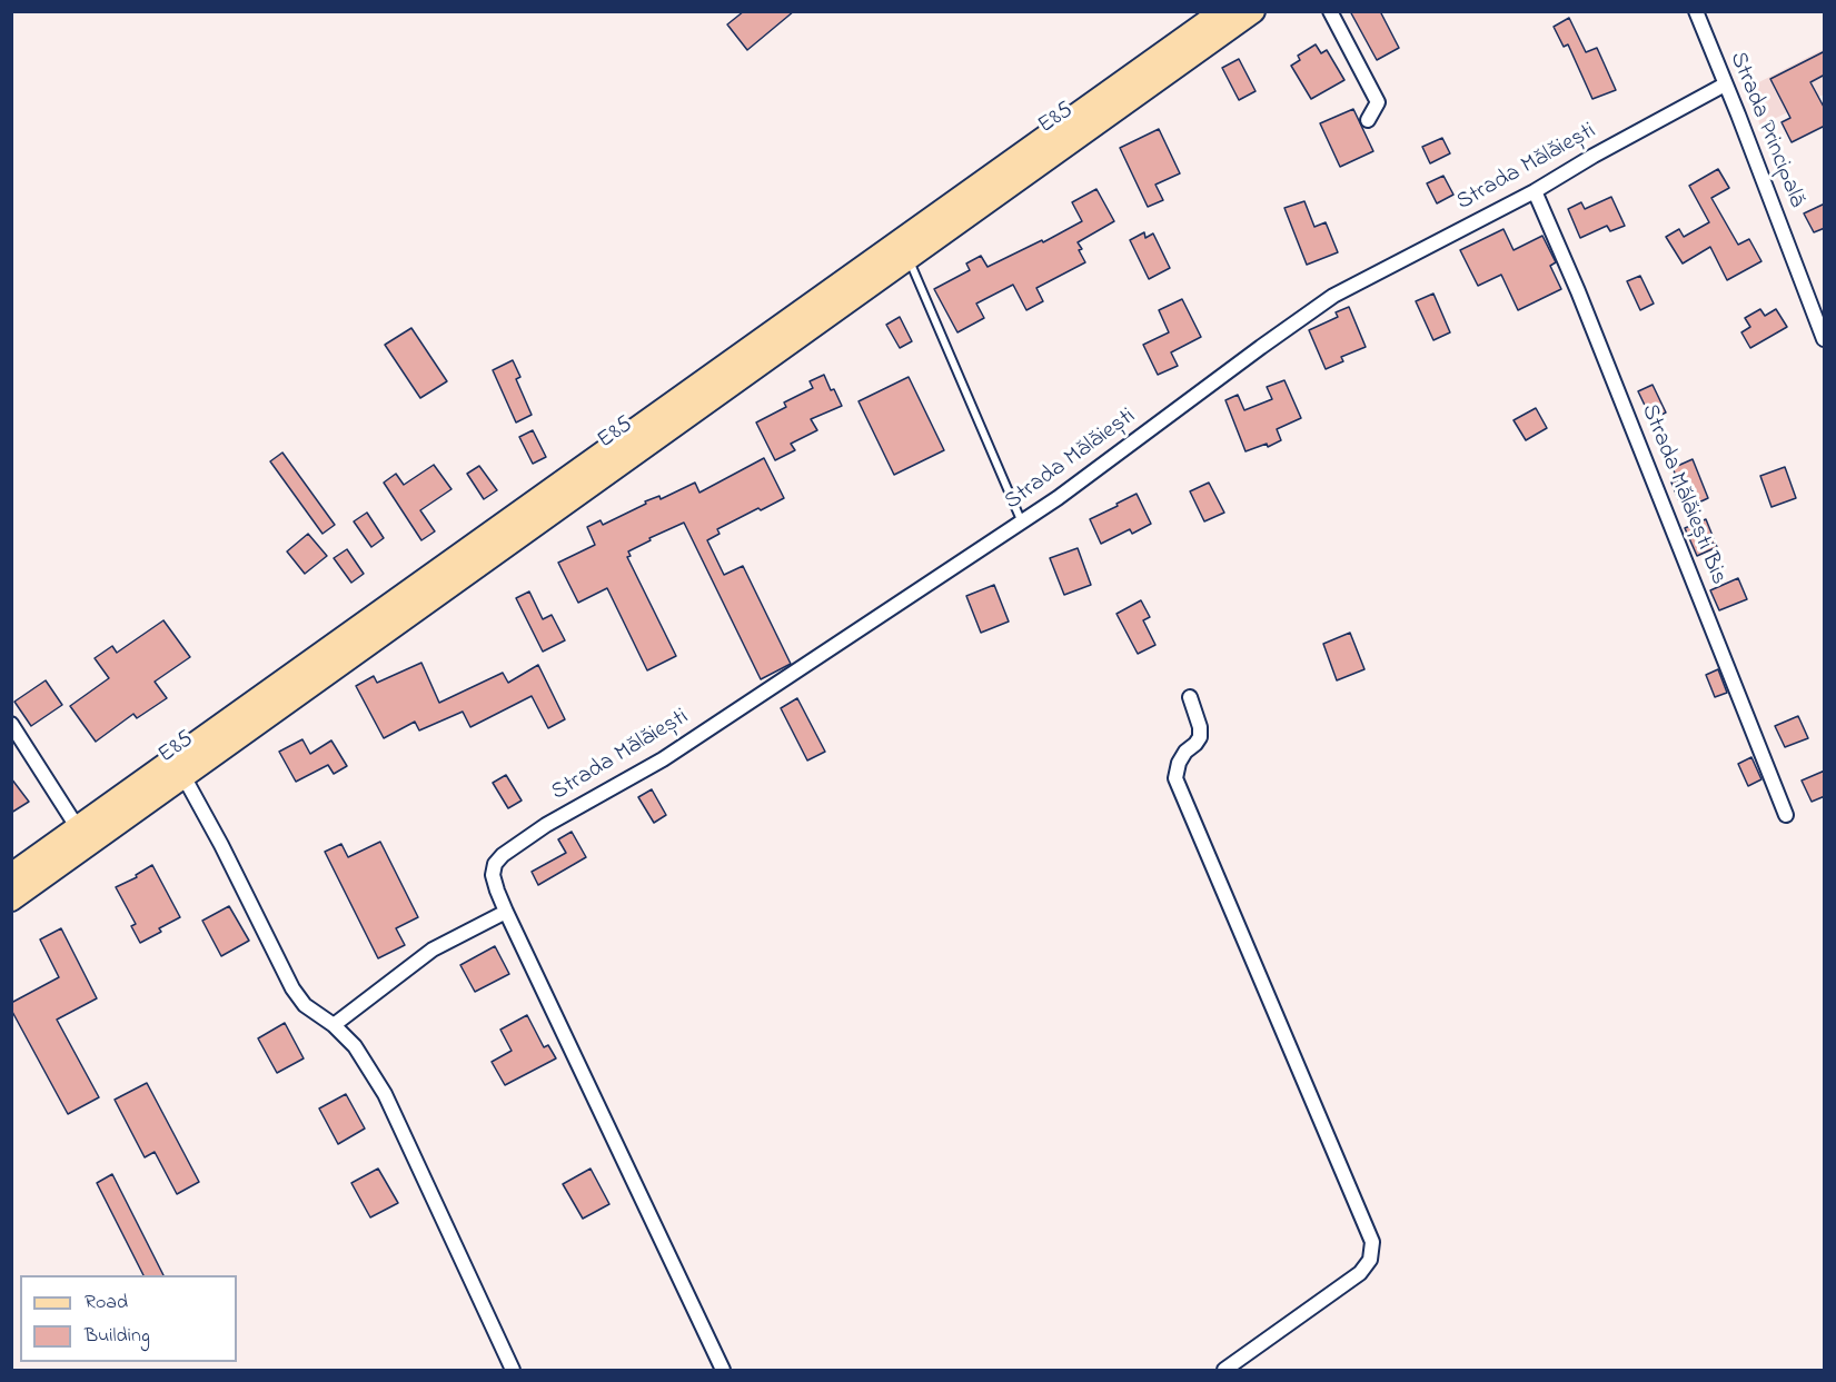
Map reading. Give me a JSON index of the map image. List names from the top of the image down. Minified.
{"streets":{"main road":["E85"],"street":["Strada Principală","Strada Mălăiești","Strada Mălăiești Bis"]},"crossings":[["Strada Principală","Strada Mălăiești"],["Strada Mălăiești","Strada Mălăiești Bis"]],"legend":["Road","Building"]}
